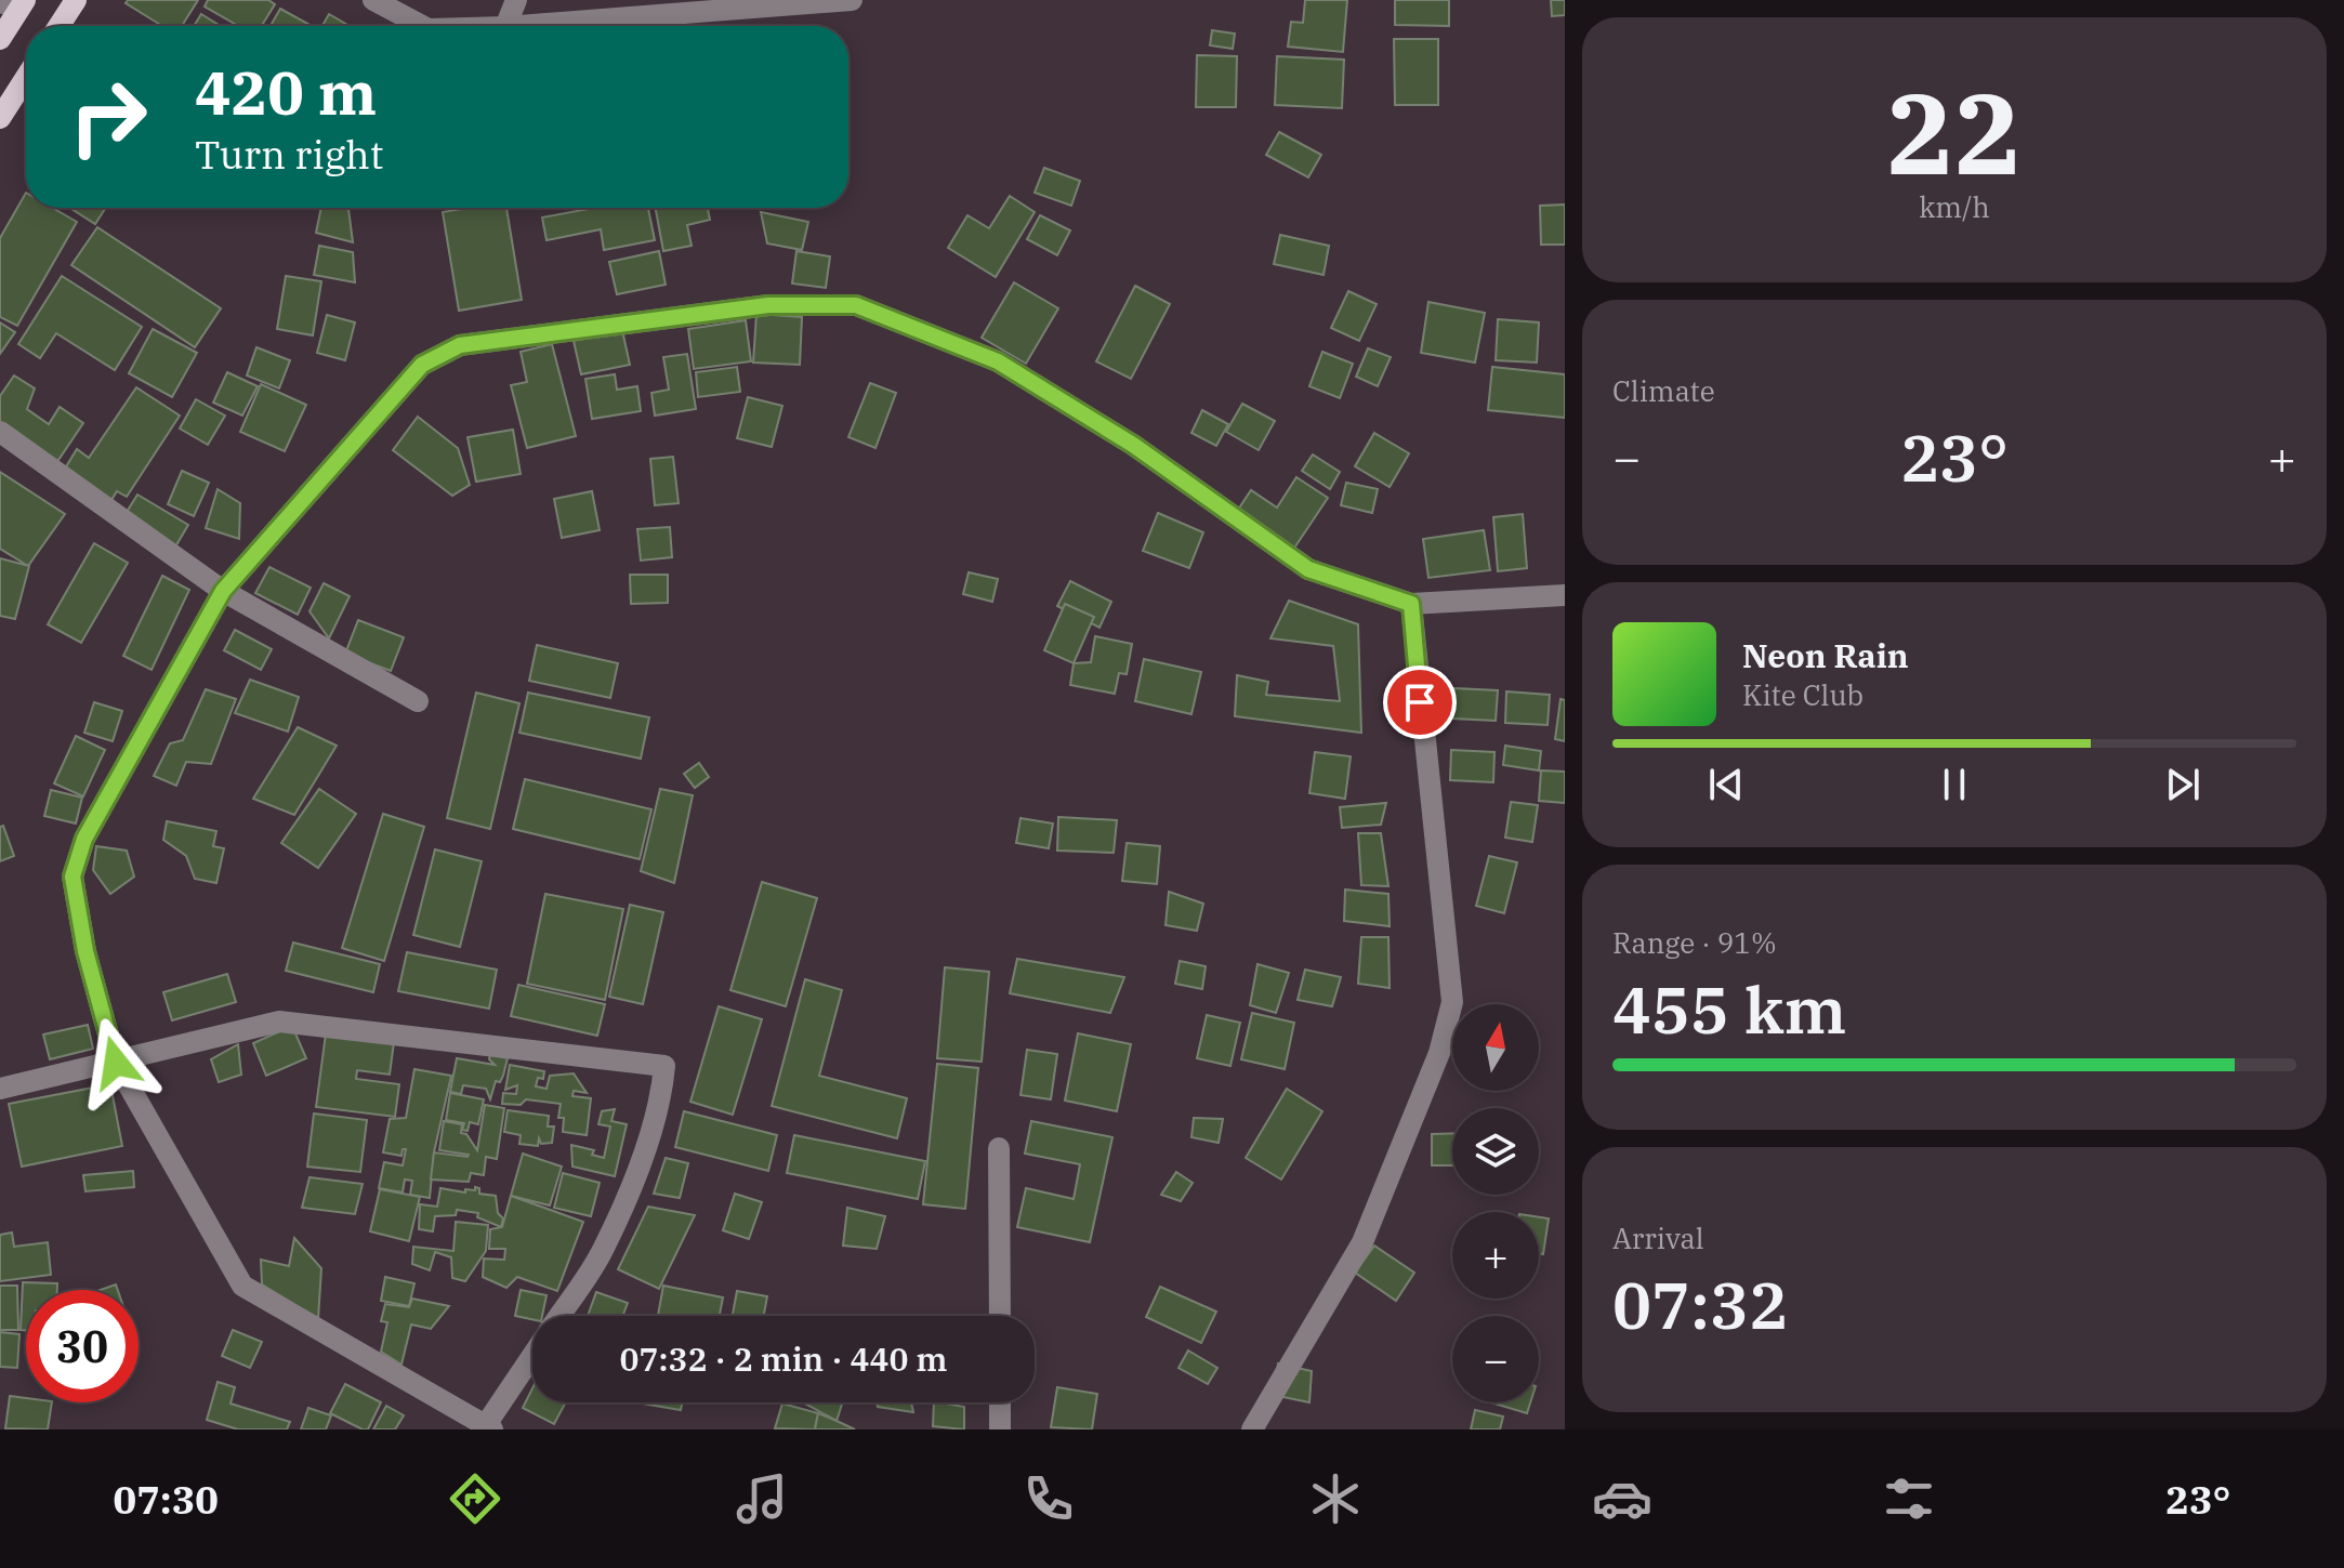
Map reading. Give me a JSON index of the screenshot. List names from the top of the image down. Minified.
{"north":"top","page":{"tile":[["22","km/h"],"Climate",["Range · 91%","455 km"],["Arrival","07:32"]],"turn":["420 m","Turn right"],"heat":["−","23°","+"],"song":["Neon Rain","Kite Club"],"map_buttons":["+","−"],"limit":"30","trip":"07:32 · 2 min · 440 m","tabs":["07:30","23°"]}}
